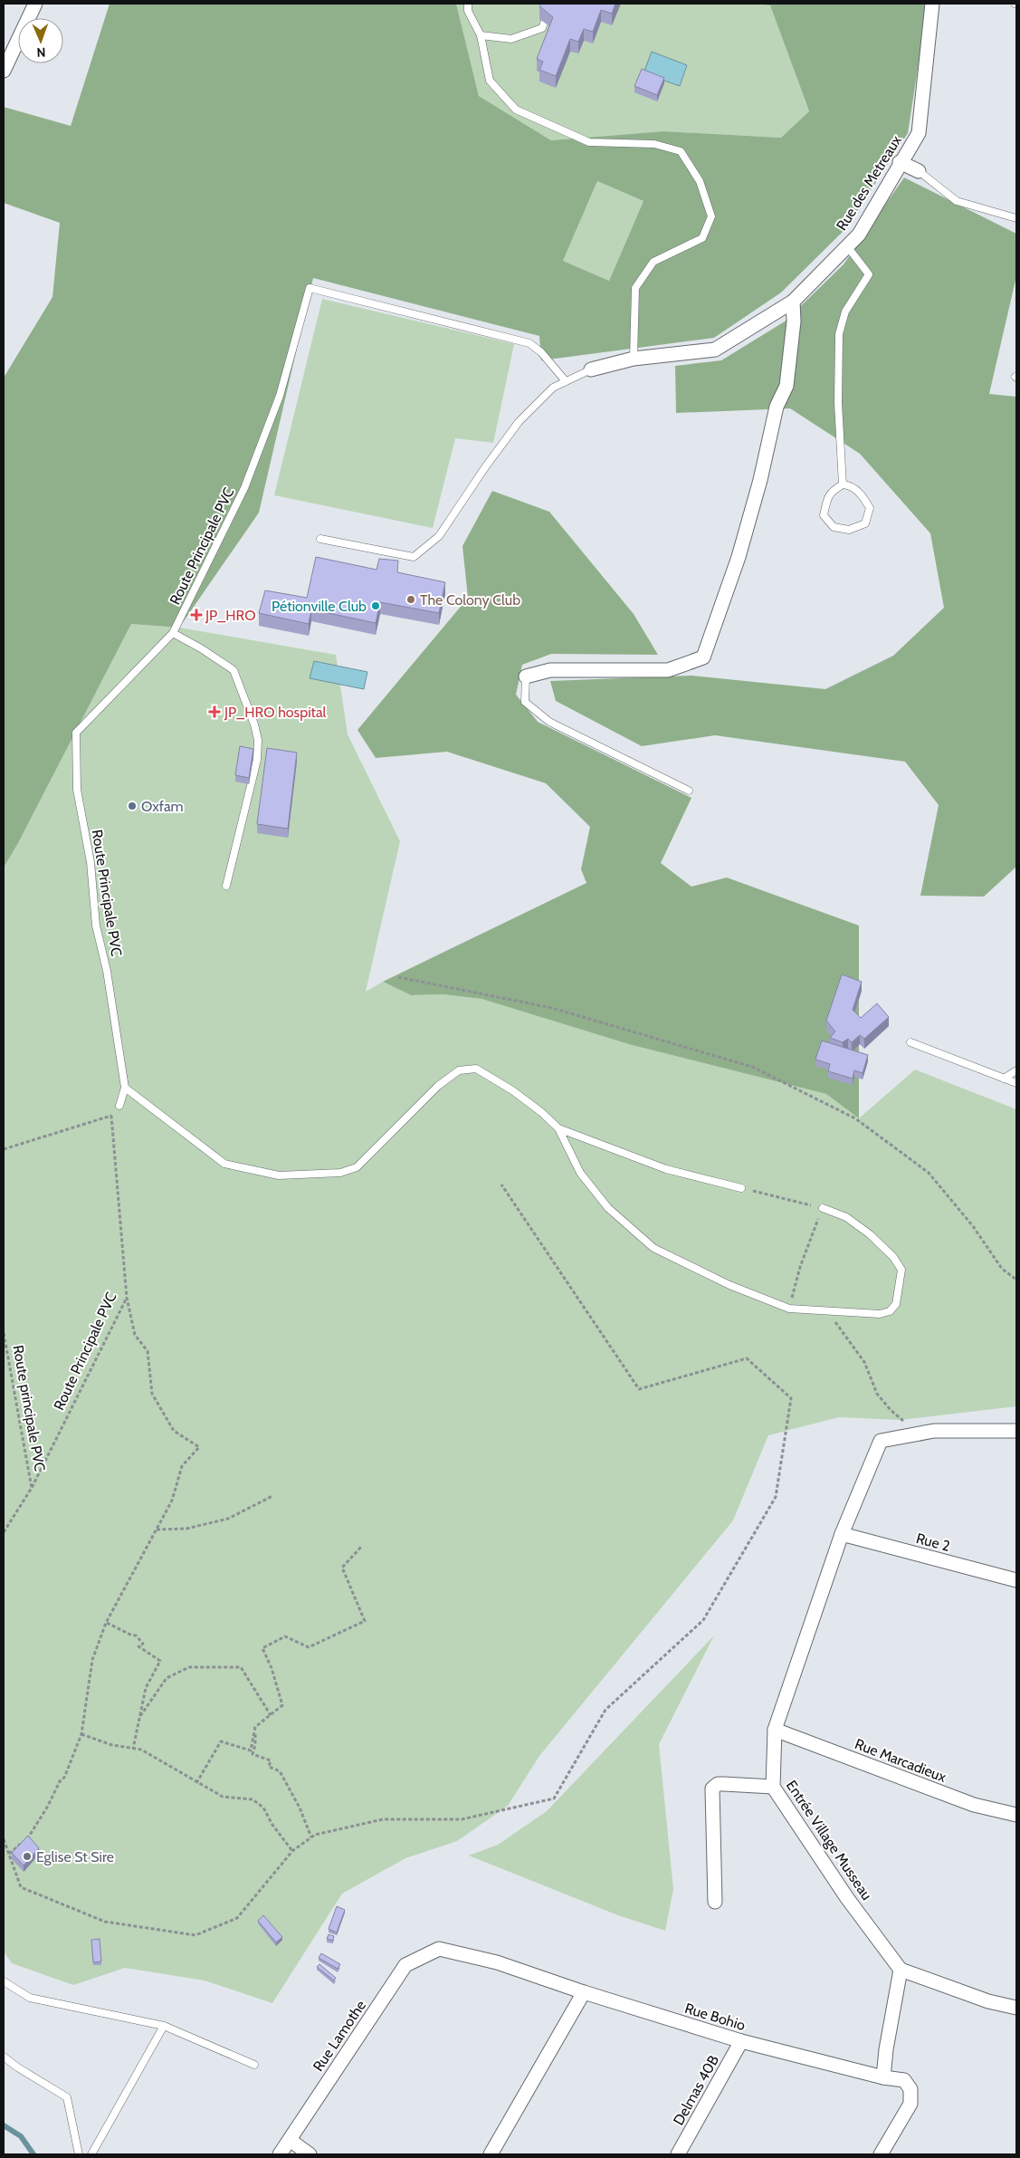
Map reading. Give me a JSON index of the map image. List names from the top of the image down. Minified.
{"streets":{"street":["Rue des Metreaux","Rue 2","Rue Marcadieux","Entrée Village Musseau","Rue Bohio","Rue Lamothe","Delmas 40B"],"lane":["Route Principale PVC"],"path":["Route principale PVC"]},"crossings":[["Route Principale PVC","Route principale PVC"],["Rue 2","Entrée Village Musseau"],["Rue Marcadieux","Entrée Village Musseau"],["Rue Bohio","Rue Lamothe"],["Rue Bohio","Delmas 40B"]],"places":{"other":["The Colony Club","Pétionville Club","Oxfam","Eglise St Sire"],"health":["JP_HRO","JP_HRO hospital"]},"north":"bottom"}
